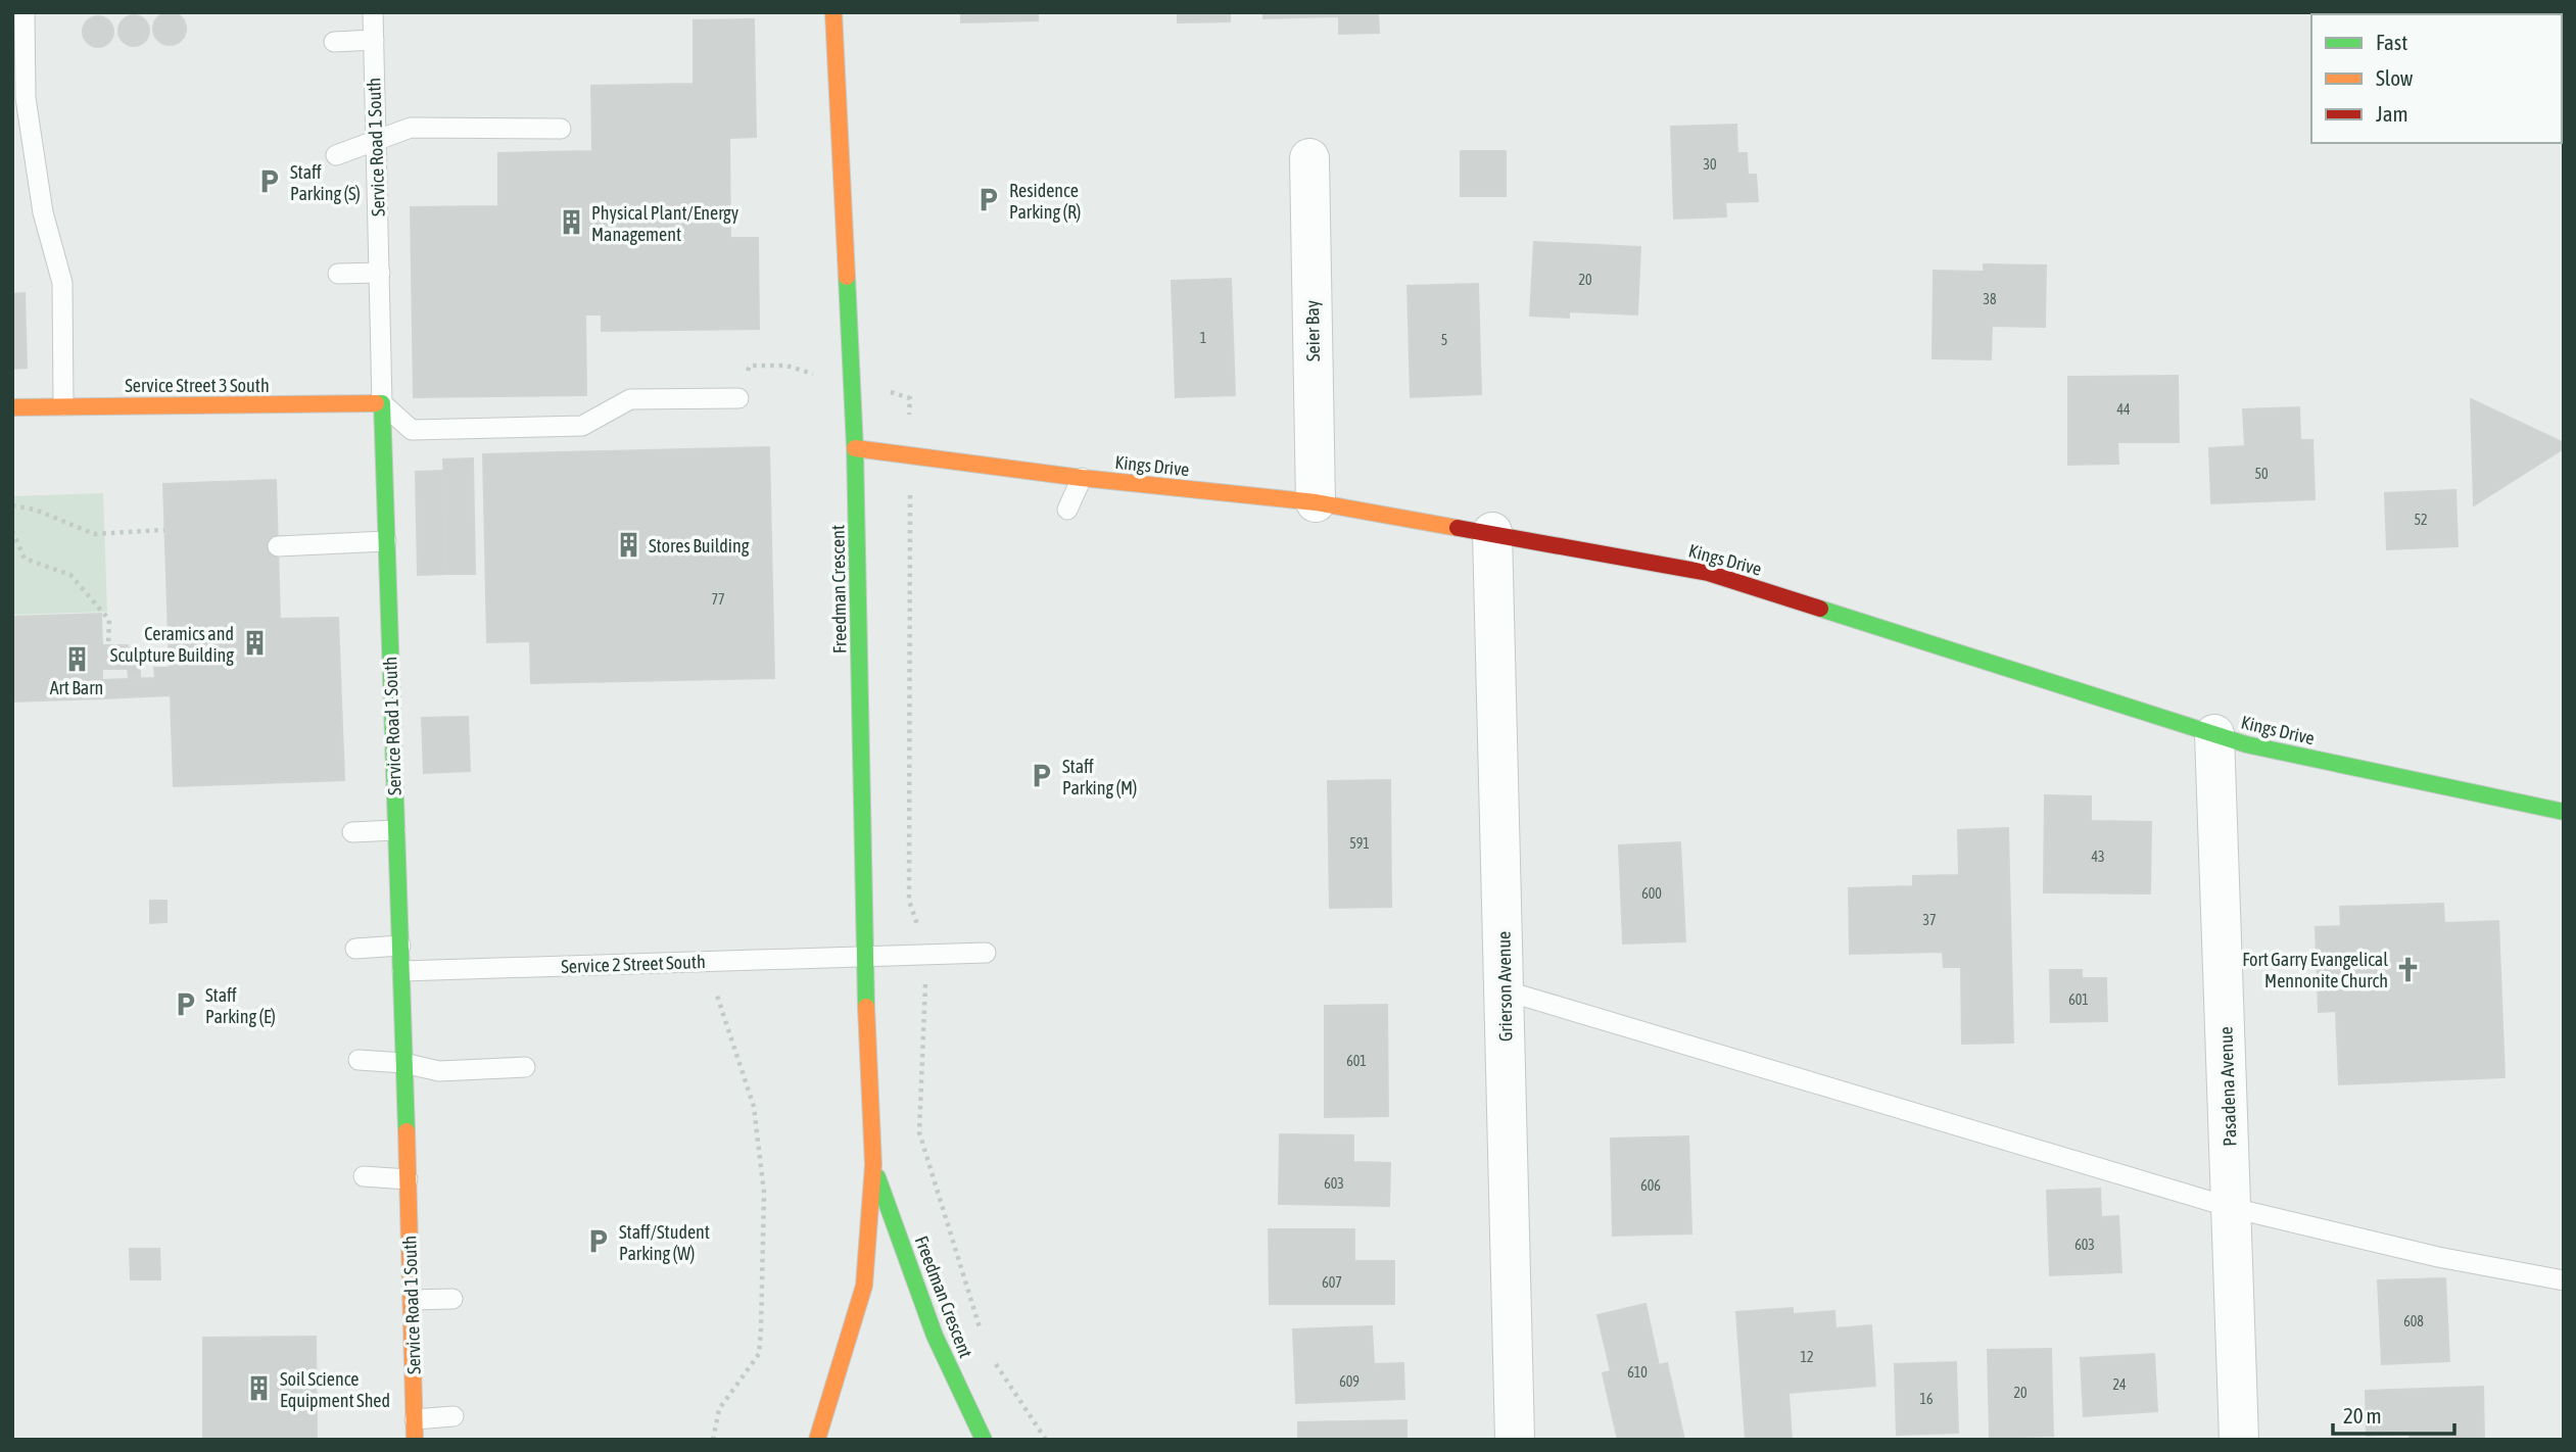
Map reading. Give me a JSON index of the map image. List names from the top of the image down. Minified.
{"streets":{"street":["Service Road 1 South","Seier Bay","Service Street 3 South","Kings Drive","Freedman Crescent","Grierson Avenue","Pasadena Avenue"],"lane":["Service 2 Street South"]},"crossings":[["Service Road 1 South","Service Street 3 South"],["Service Road 1 South","Service 2 Street South"],["Seier Bay","Kings Drive"],["Kings Drive","Freedman Crescent"],["Kings Drive","Grierson Avenue"],["Kings Drive","Pasadena Avenue"],["Freedman Crescent","Service 2 Street South"]],"places":{"parking":["Staff Parking (S)","Residence Parking (R)","Staff Parking (M)","Staff Parking (E)","Staff/Student Parking (W)"],"building":["Physical Plant/Energy Management","Stores Building","Ceramics and Sculpture Building","Art Barn","Soil Science Equipment Shed"],"church":["Fort Garry Evangelical Mennonite Church"]},"house_numbers":["30","20","38","1","5","44","50","52","77","591","43","600","37","601","601","603","606","603","607","608","12","610","609","24","20","16"],"legend":["Fast","Slow","Jam"],"scale_bar":"20 m"}
